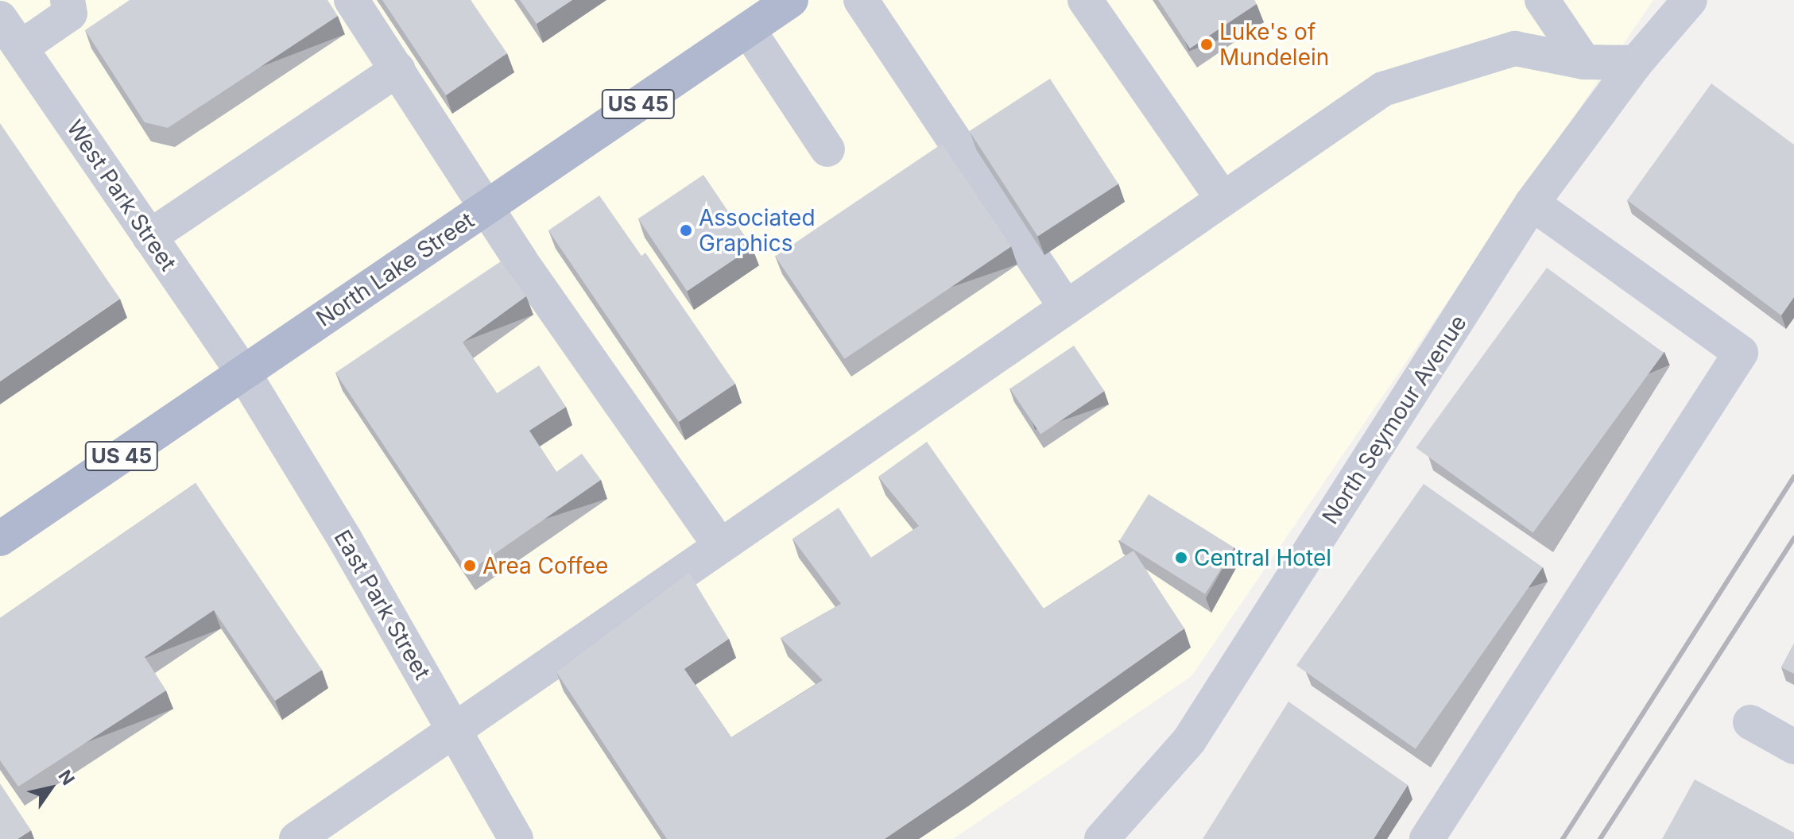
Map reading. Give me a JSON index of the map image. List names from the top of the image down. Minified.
{"streets":{"main road":["US 45","North Lake Street"],"street":["West Park Street","North Seymour Avenue","East Park Street"]},"crossings":[["West Park Street","North Lake Street"],["West Park Street","East Park Street"],["North Lake Street","East Park Street"]],"places":["Luke's of Mundelein","Associated Graphics","Central Hotel","Area Coffee"],"north":"top right"}
